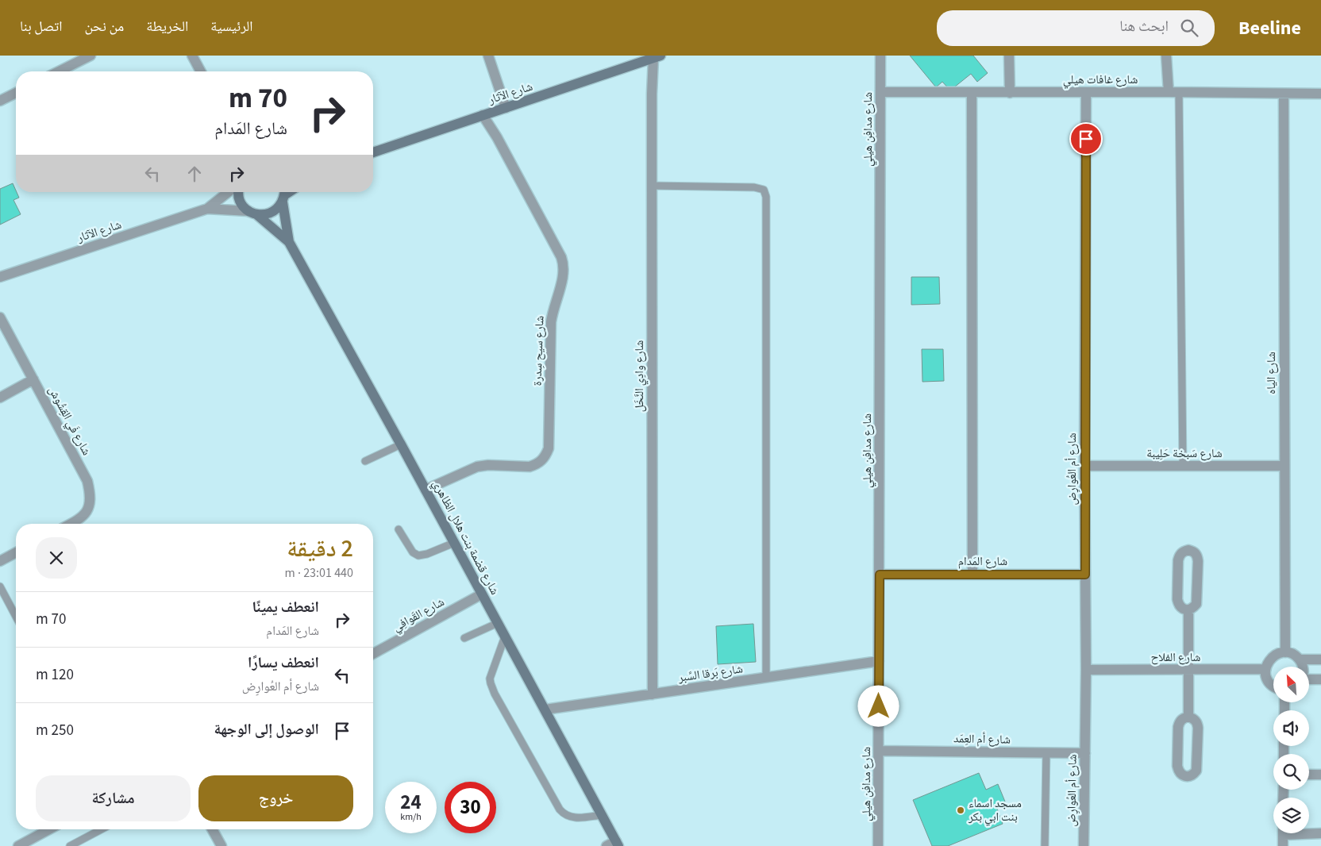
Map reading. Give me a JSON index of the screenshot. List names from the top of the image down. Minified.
{"streets":{"street":["شارع غافات هيلي","شارع الآثار","شارع مدافِن هيلي","شارع سيح سِدرة","شارع الياه","شارع وادِي النَّخَل","شارع فَي القِشُوش","شارع سَبخة حَلِيبة","شارع أم العُوارِض","شارع قضمة بنت هلال الظاهري","شارع المَدام","شارع القَوافِي","شارع الفلاح","شارع بَرقا السَّبر","شارع أم العِمَد"]},"crossings":[["شارع غافات هيلي","شارع مدافِن هيلي"],["شارع غافات هيلي","شارع الياه"],["شارع غافات هيلي","شارع أم العُوارِض"],["شارع الآثار","شارع سيح سِدرة"],["شارع الآثار","شارع وادِي النَّخَل"],["شارع الآثار","شارع قضمة بنت هلال الظاهري"],["شارع مدافِن هيلي","شارع المَدام"],["شارع مدافِن هيلي","شارع بَرقا السَّبر"],["شارع مدافِن هيلي","شارع أم العِمَد"],["شارع سيح سِدرة","شارع قضمة بنت هلال الظاهري"],["شارع الياه","شارع سَبخة حَلِيبة"],["شارع وادِي النَّخَل","شارع بَرقا السَّبر"],["شارع سَبخة حَلِيبة","شارع أم العُوارِض"],["شارع أم العُوارِض","شارع المَدام"],["شارع أم العُوارِض","شارع الفلاح"],["شارع أم العُوارِض","شارع أم العِمَد"],["شارع قضمة بنت هلال الظاهري","شارع القَوافِي"],["شارع قضمة بنت هلال الظاهري","شارع بَرقا السَّبر"]],"places":["مسجد اسماء بنت ابي بكر"],"north":"top left","page":{"header":"Beeline","search":"ابحث هنا","nav":["الرئيسية","الخريطة","من نحن","اتصل بنا"],"turn":["70 m","شارع المَدام"],"heading":["2 دقيقة","440 m · 23:01"],"list":[{"name":"انعطف يمينًا","note":"شارع المَدام","value":"70 m"},{"name":"انعطف يسارًا","note":"شارع أم العُوارِض","value":"120 m"},{"name":"الوصول إلى الوجهة","value":"250 m"}],"buttons":["خروج","مشاركة"],"speed":"24 km/h","limit":"30"}}
